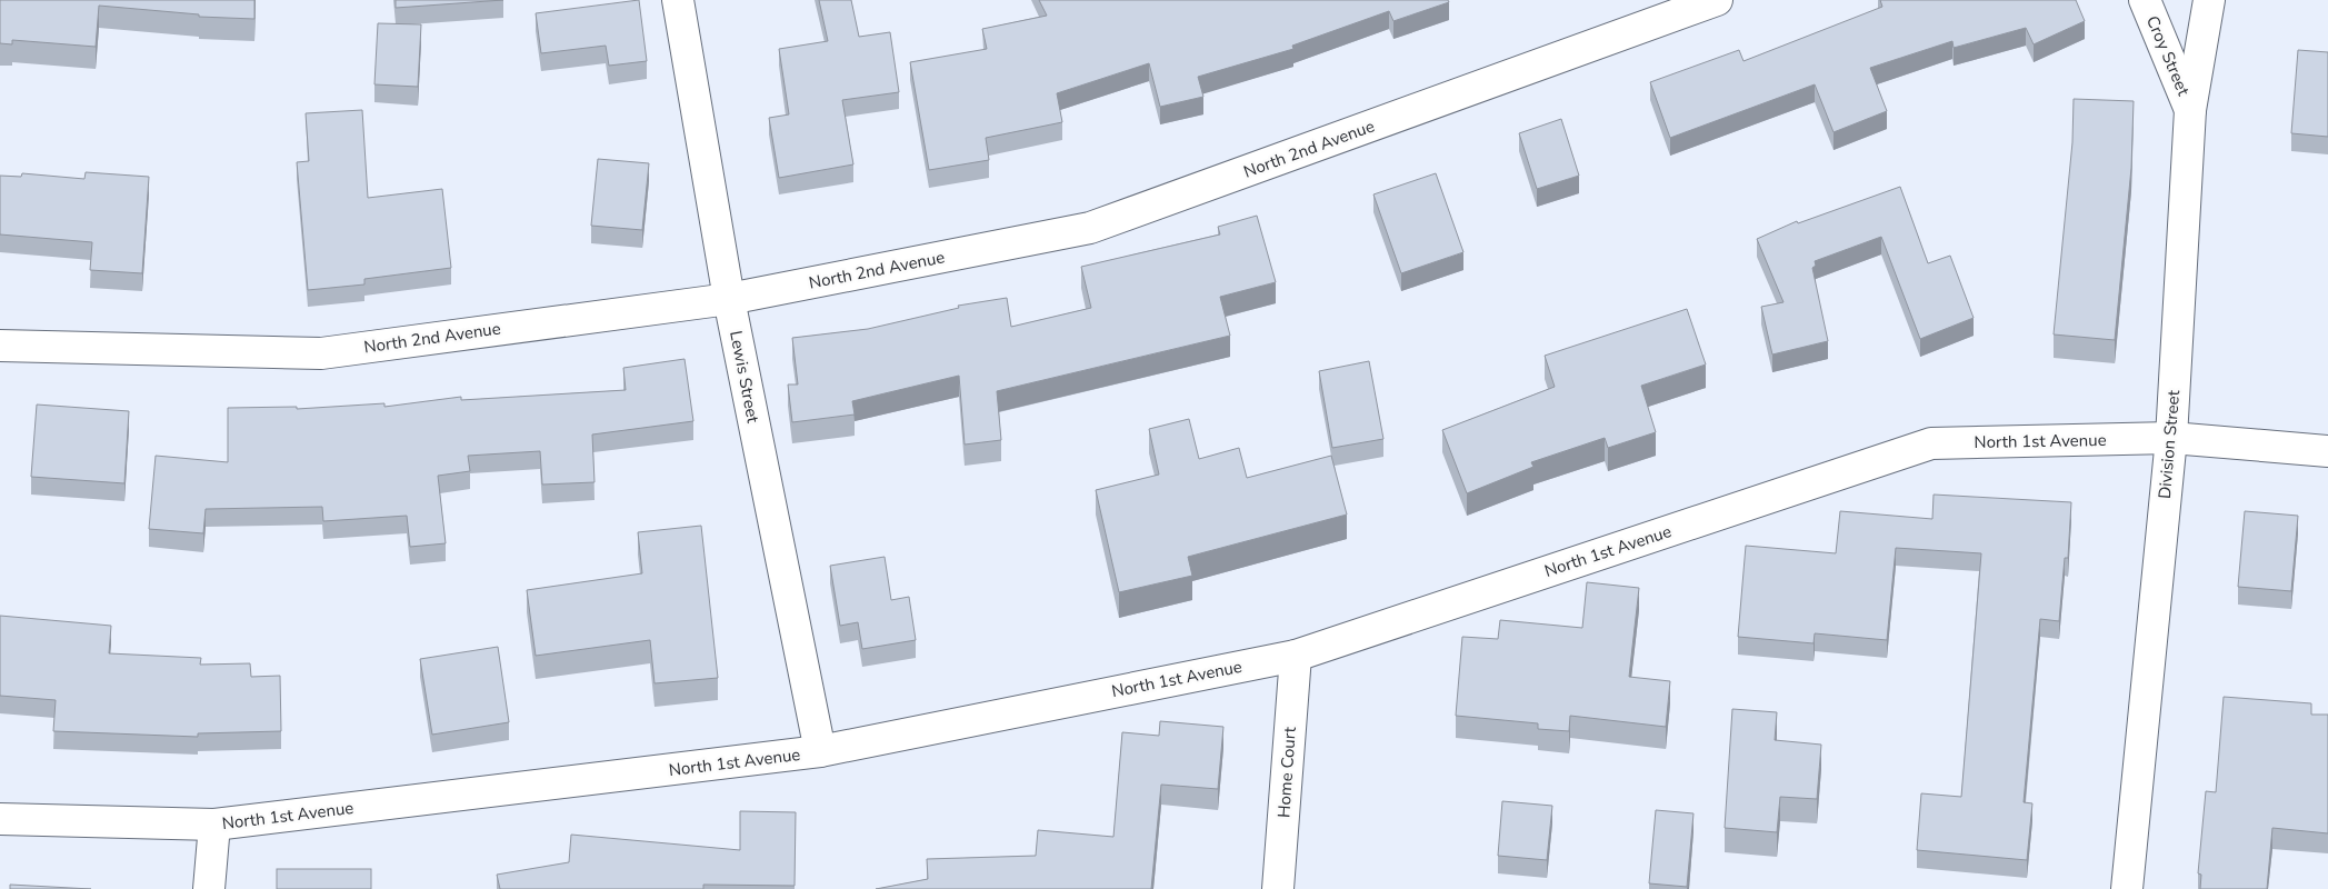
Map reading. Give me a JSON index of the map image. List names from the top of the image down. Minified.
{"streets":{"street":["Croy Street","North 2nd Avenue","Lewis Street","North 1st Avenue","Division Street","Home Court"]},"crossings":[["Croy Street","Division Street"],["North 2nd Avenue","Lewis Street"],["Lewis Street","North 1st Avenue"],["North 1st Avenue","Division Street"],["North 1st Avenue","Home Court"]]}
